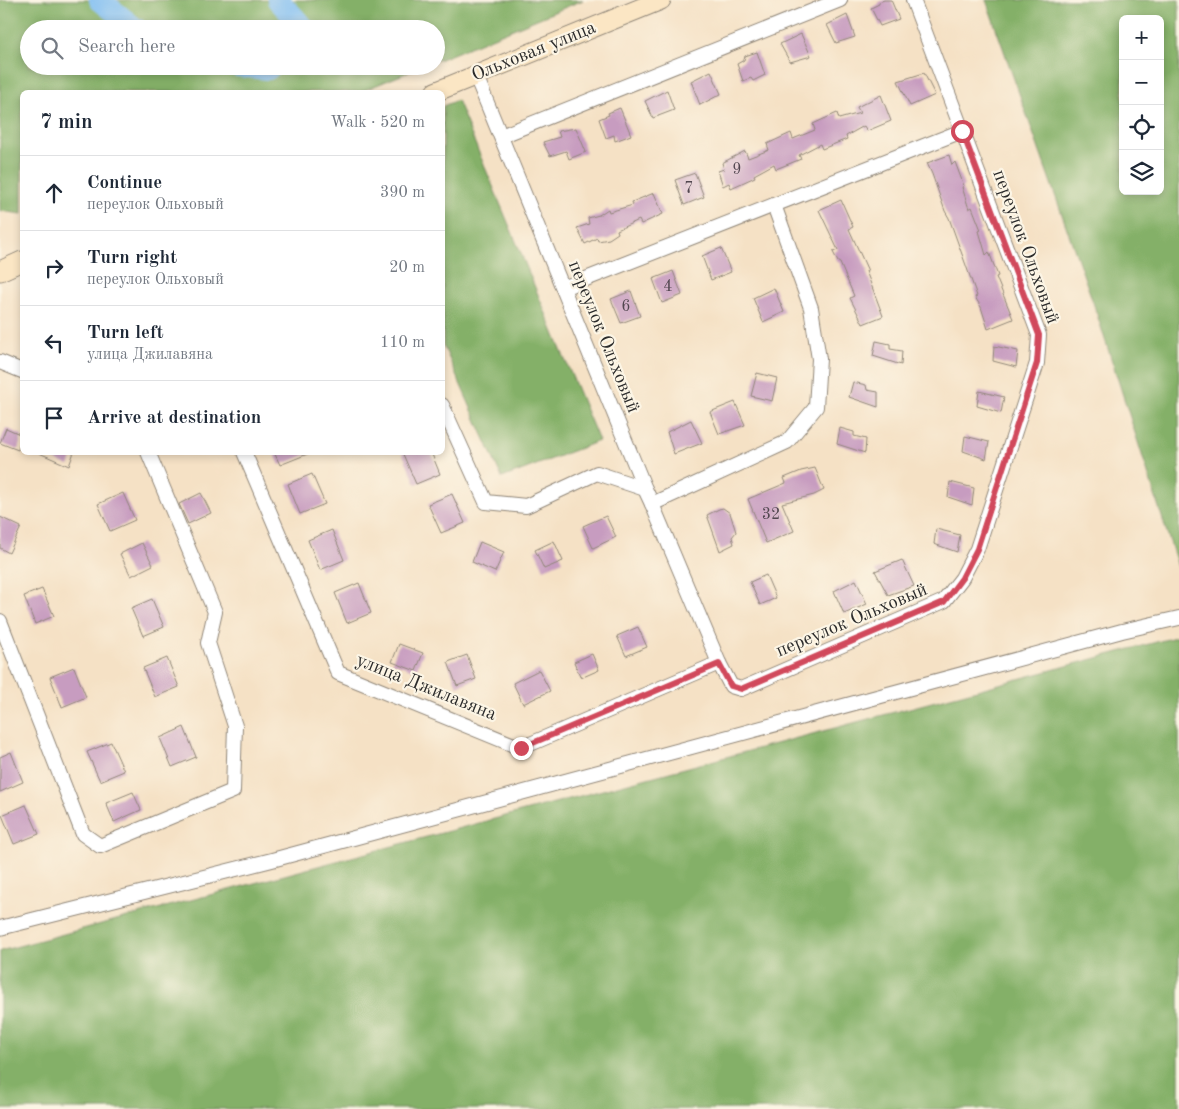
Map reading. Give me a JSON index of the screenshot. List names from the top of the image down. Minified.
{"streets":{"main road":["Ольховая улица"],"street":["переулок Ольховый","улица Джилавяна"]},"crossings":[["Ольховая улица","переулок Ольховый"],["переулок Ольховый","улица Джилавяна"]],"house_numbers":["9","7","4","6","32"],"page":{"map_buttons":["+","−"],"search":"Search here","heading":["7 min","Walk · 520 m"],"list":[["Continue","переулок Ольховый","390 m"],["Turn right","переулок Ольховый","20 m"],["Turn left","улица Джилавяна","110 m"],"Arrive at destination"]}}
